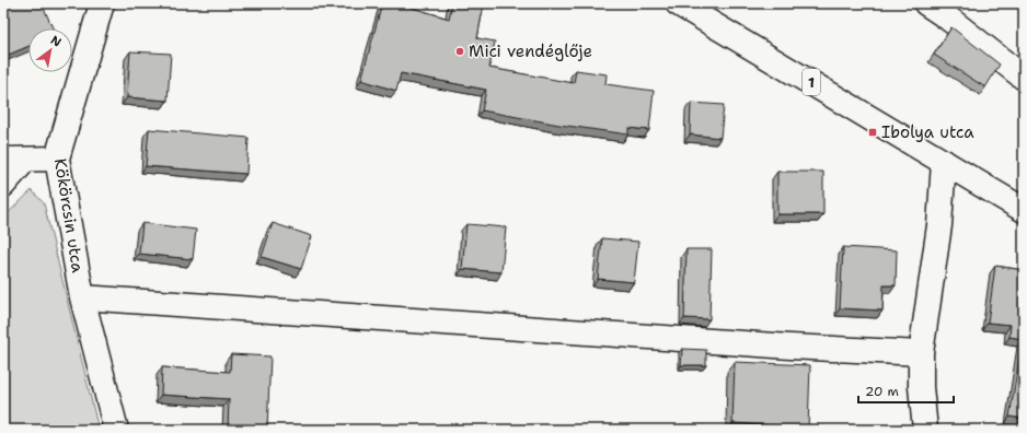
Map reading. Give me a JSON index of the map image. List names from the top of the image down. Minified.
{"streets":{"street":["1","Kökörcsin utca"]},"places":{"other":["Mici vendéglője"],"transit":["Ibolya utca"]},"scale_bar":"20 m","north":"top right"}
